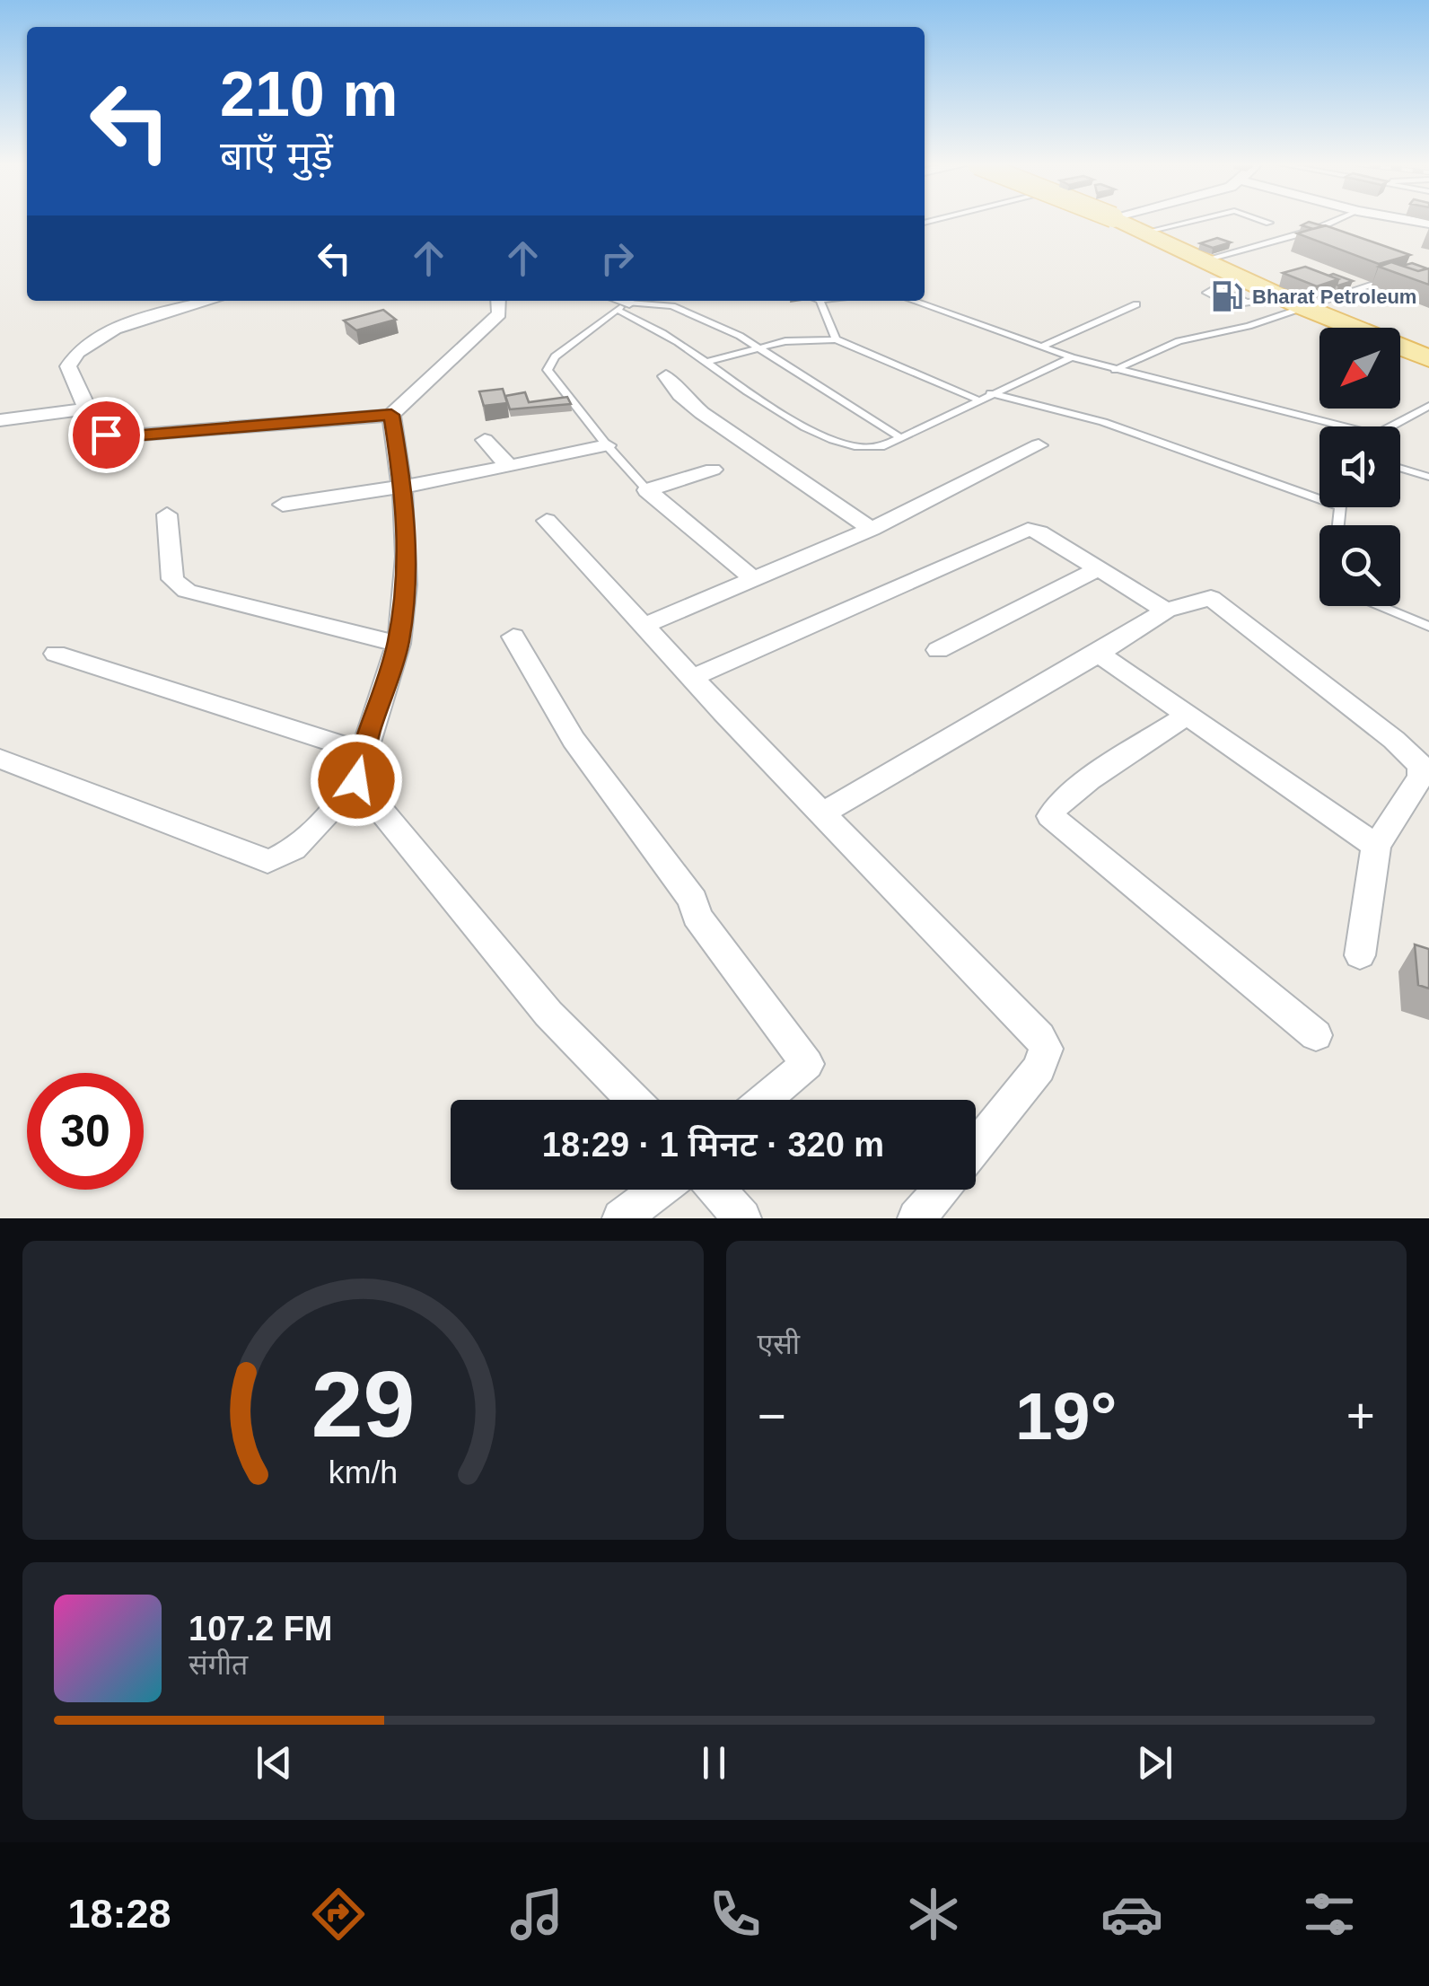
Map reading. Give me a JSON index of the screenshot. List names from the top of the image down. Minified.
{"places":{"fuel station":["Bharat Petroleum"]},"north":"bottom left","page":{"turn":["210 m","बाएँ मुड़ें"],"limit":"30","trip":"18:29 · 1 मिनट · 320 m","tile":"एसी","heat":["−","19°","+"],"song":["107.2 FM","संगीत"],"tabs":"18:28","gauge":["29","km/h"]}}
